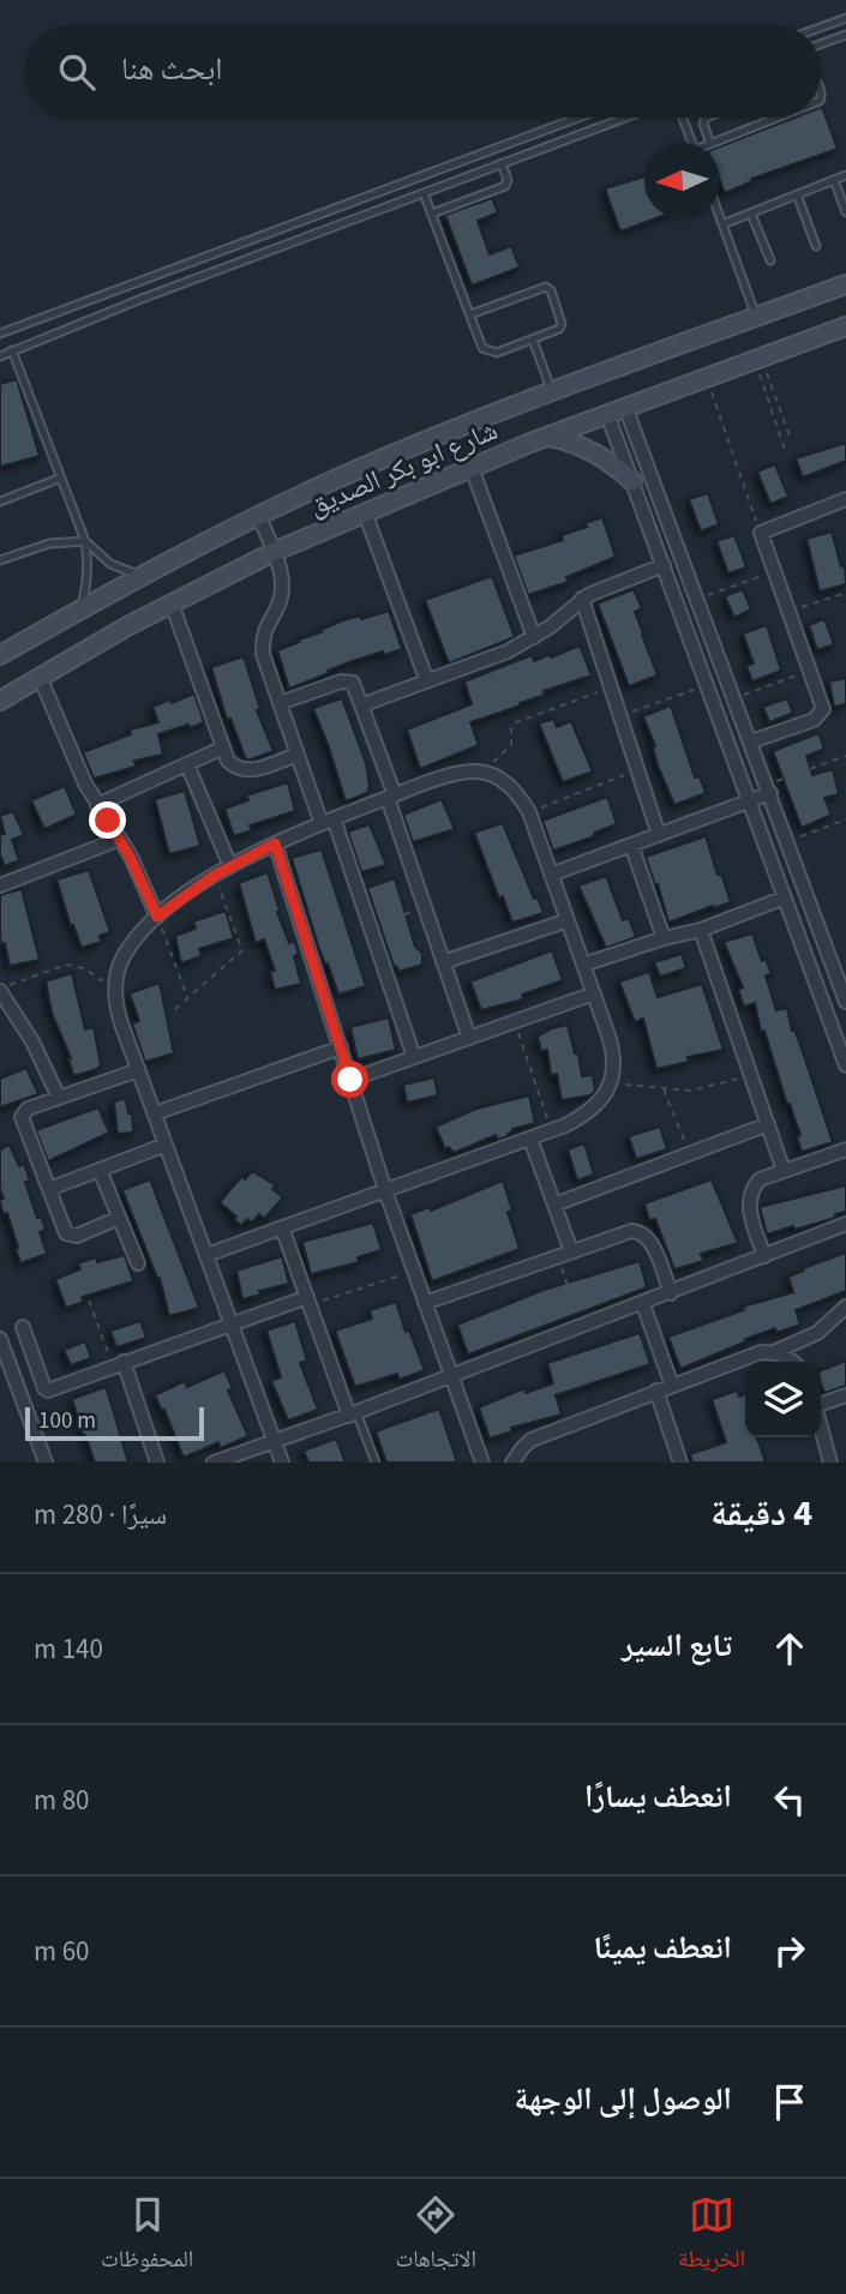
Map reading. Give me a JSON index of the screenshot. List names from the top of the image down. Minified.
{"streets":{"main road":["شارع ابو بكر الصديق"]},"scale_bar":"100 m","north":"left","page":{"search":"ابحث هنا","scale":"100 m","heading":["4 دقيقة","سيرًا · 280 m"],"list":[["تابع السير","140 m"],["انعطف يسارًا","80 m"],["انعطف يمينًا","60 m"],"الوصول إلى الوجهة"],"nav":["الخريطة","الاتجاهات","المحفوظات"]}}
